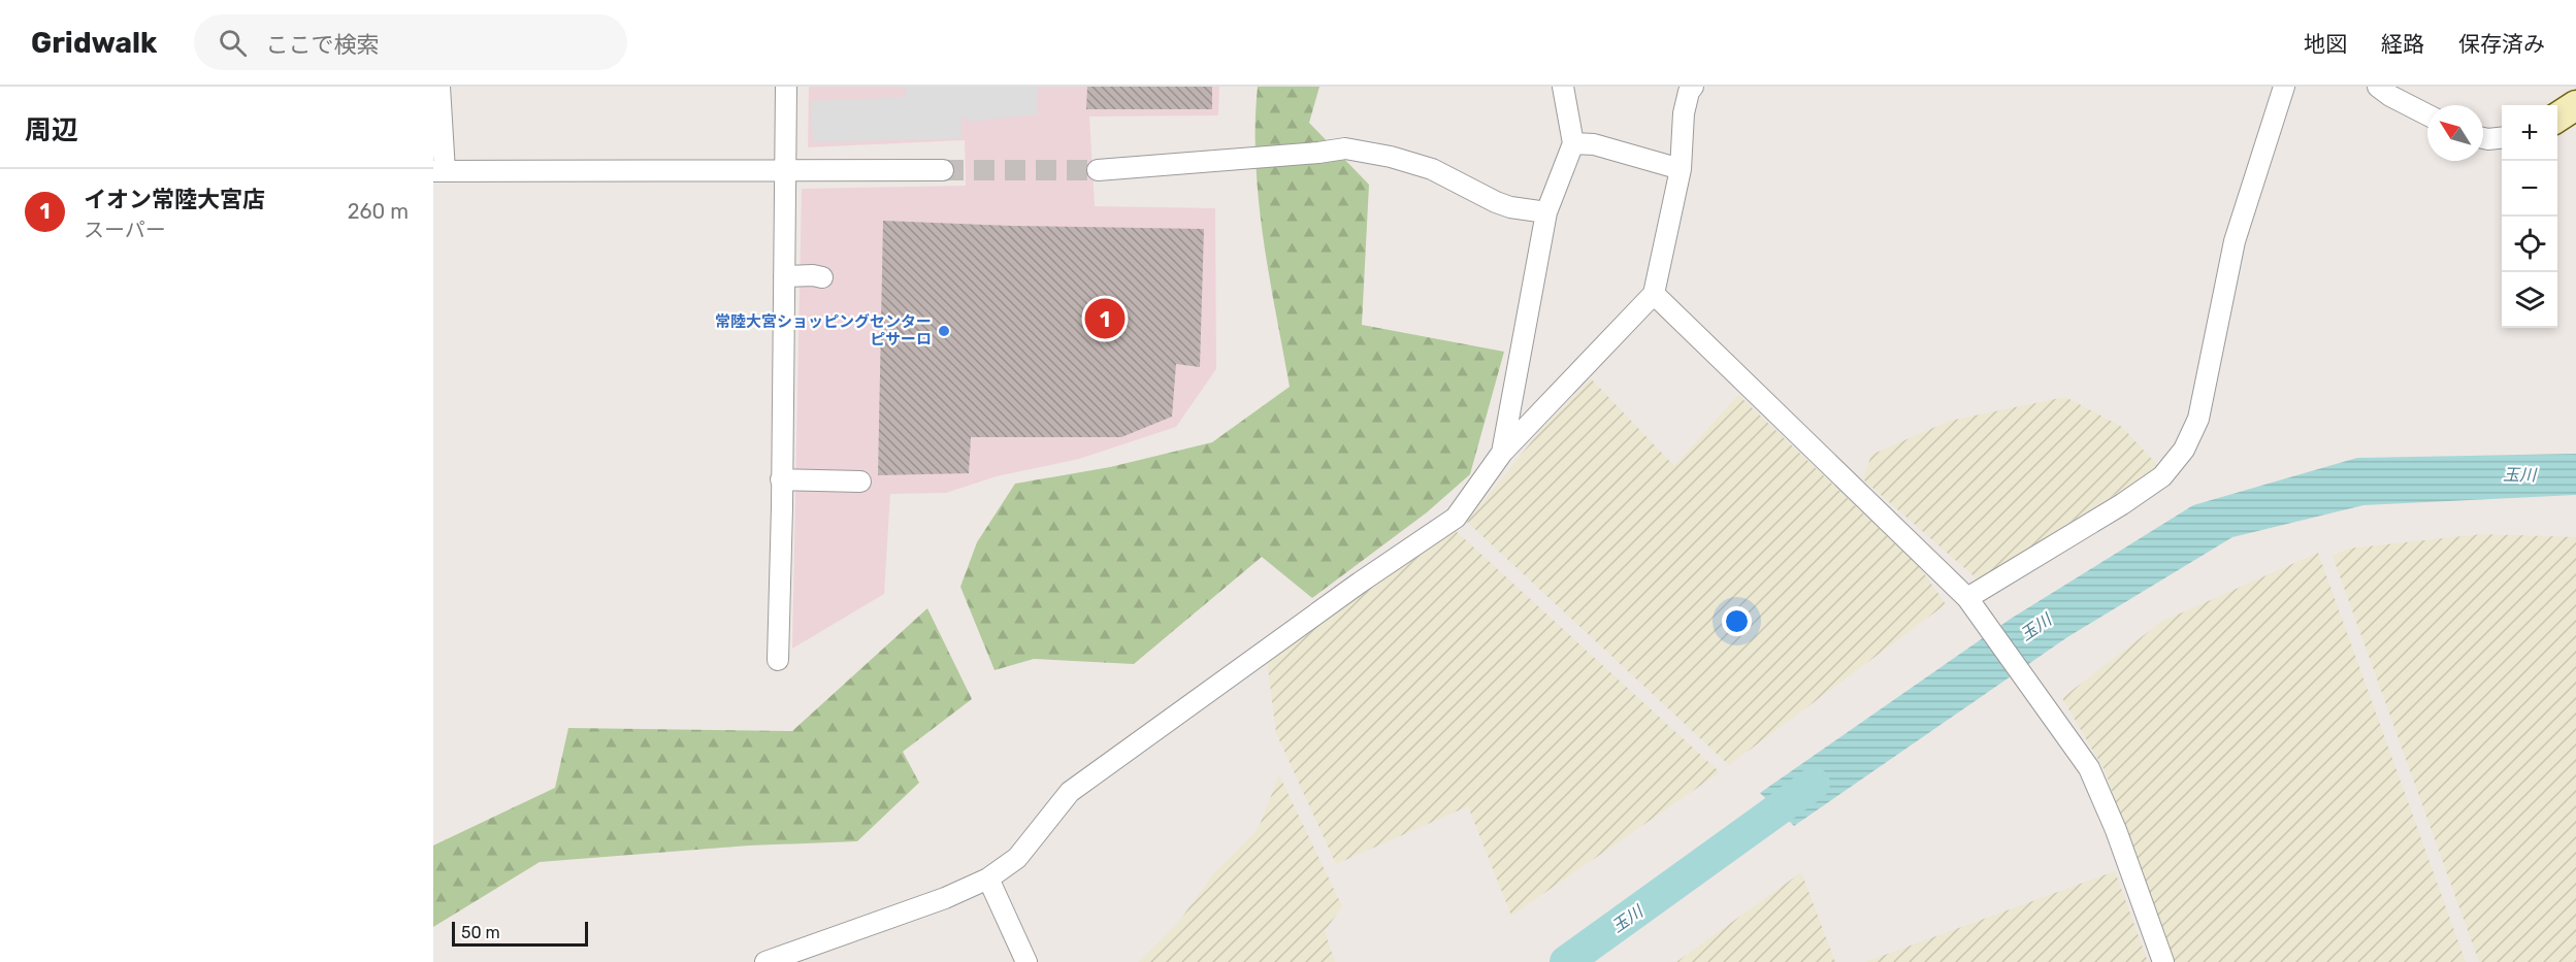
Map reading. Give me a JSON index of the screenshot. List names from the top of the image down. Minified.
{"water":["玉川"],"places":["常陸大宮ショッピングセンター ピサーロ"],"scale_bar":"50 m","north":"top left","page":{"header":"Gridwalk","search":"ここで検索","nav":["地図","経路","保存済み"],"heading":"周辺","map_buttons":["+","−"],"list":[{"mark":"1","name":"イオン常陸大宮店","note":"スーパー","value":"260 m"}],"pins":"1","scale":"50 m"}}
